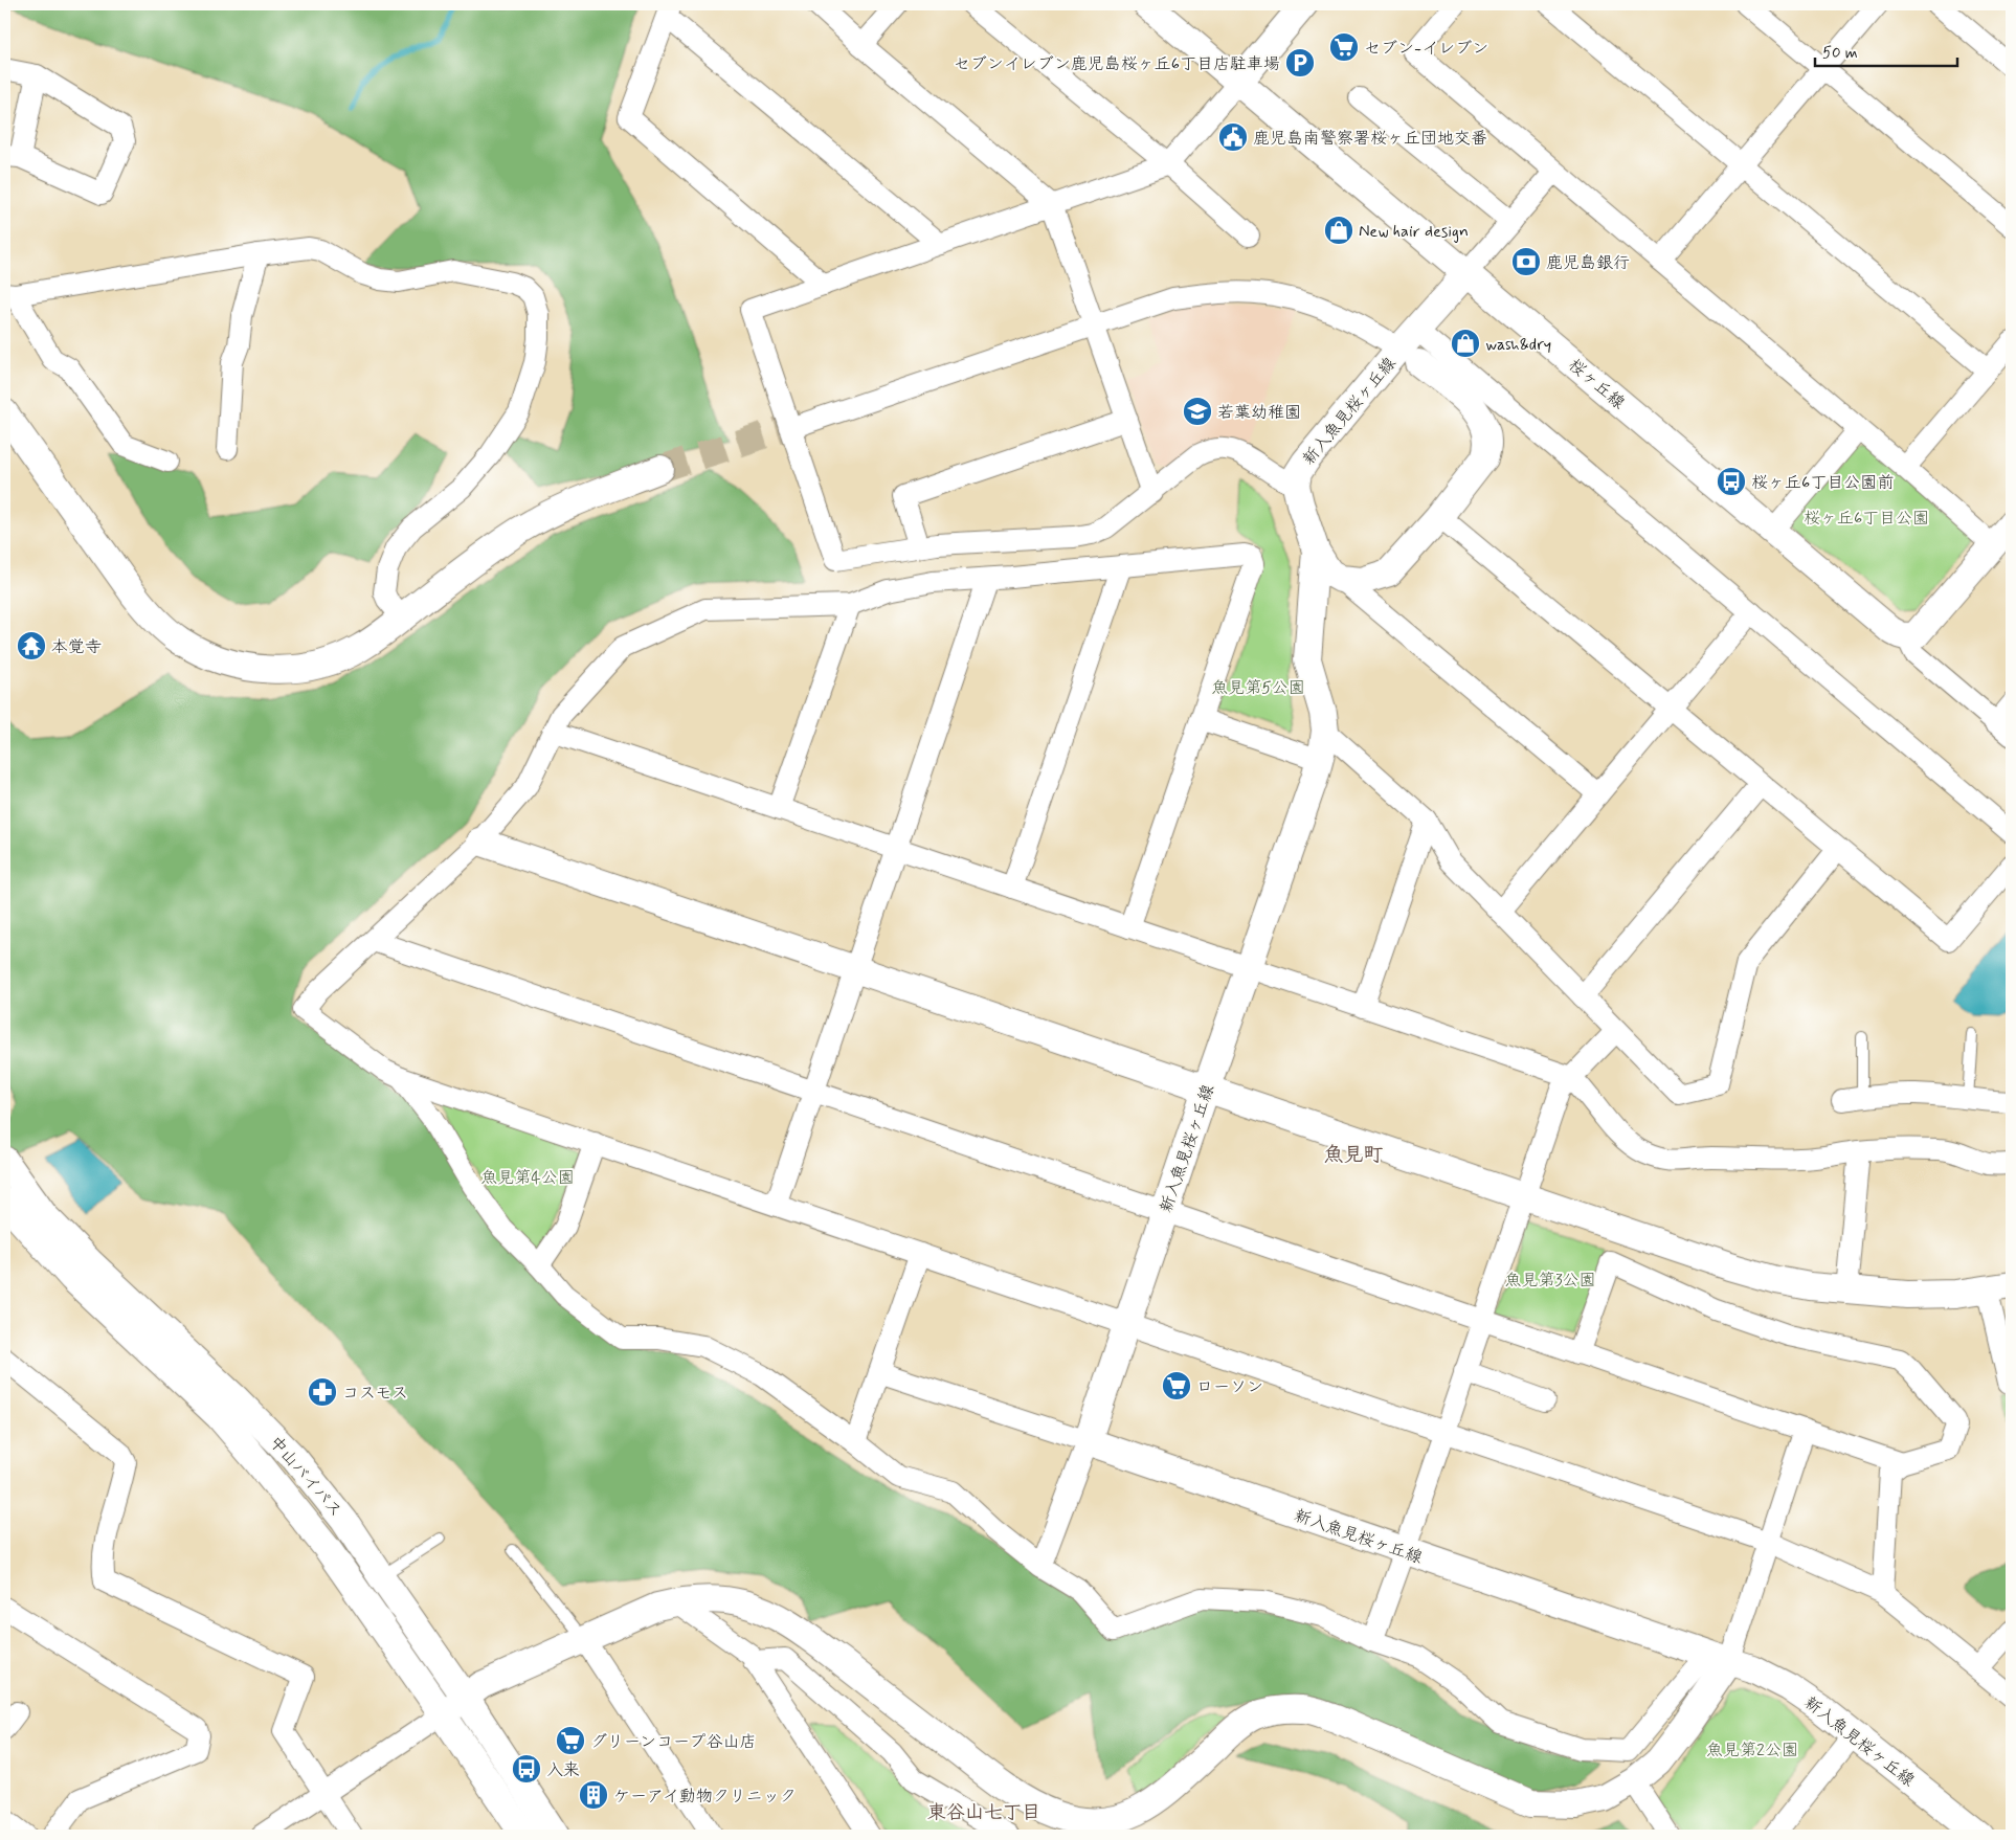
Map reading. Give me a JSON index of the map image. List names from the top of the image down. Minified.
{"streets":{"street":["桜ヶ丘線","新入魚見桜ヶ丘線","中山バイパス"]},"crossings":[["桜ヶ丘線","新入魚見桜ヶ丘線"]],"districts":["魚見町","東谷山七丁目"],"parks":["桜ヶ丘6丁目公園","魚見第5公園","魚見第4公園","魚見第3公園","魚見第2公園"],"places":{"supermarket":["セブン-イレブン","ローソン","グリーンコープ谷山店"],"parking":["セブンイレブン鹿児島桜ヶ丘6丁目店駐車場"],"public building":["鹿児島南警察署桜ヶ丘団地交番"],"shop":["New hair design","wash&dry"],"bank":["鹿児島銀行"],"school or university":["若葉幼稚園"],"bus stop":["桜ヶ丘6丁目公園前","入来"],"temple":["本覚寺"],"pharmacy":["コスモス"],"building":["ケーアイ動物クリニック"]},"scale_bar":"50 m"}
